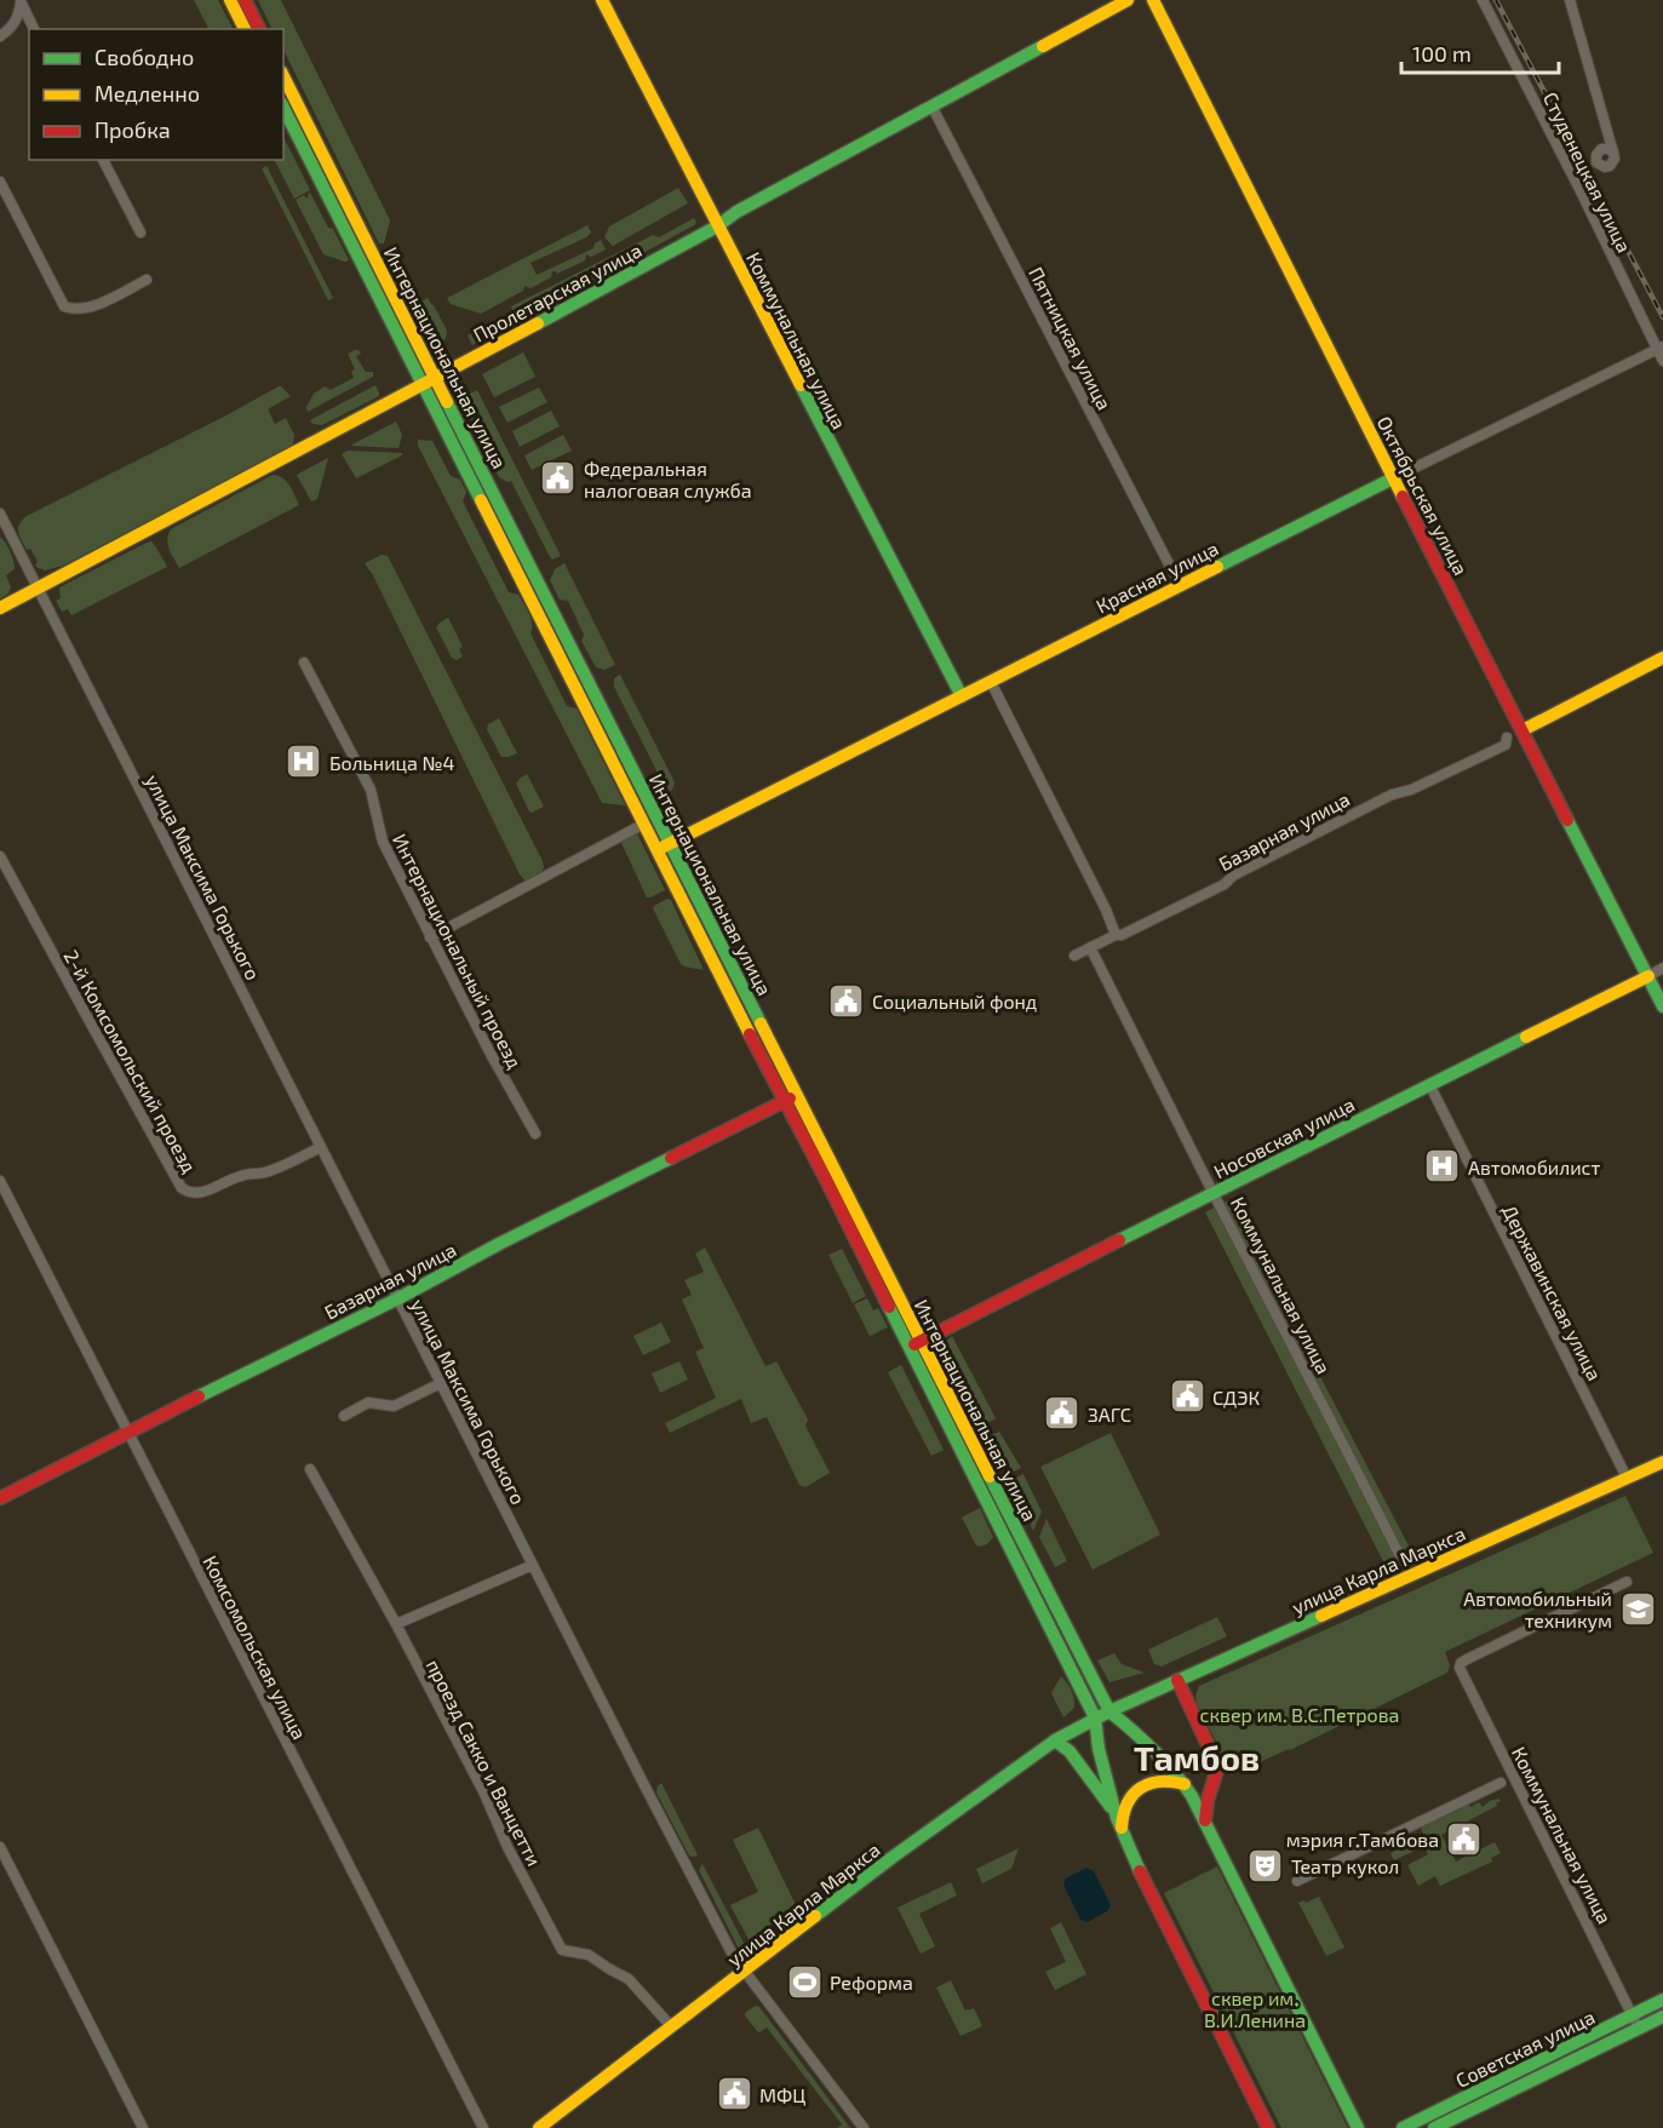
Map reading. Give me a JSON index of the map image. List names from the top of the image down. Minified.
{"streets":{"main road":["Пролетарская улица","Коммунальная улица","Интернациональная улица","Октябрьская улица","Красная улица","Базарная улица","Носовская улица","улица Карла Маркса","Советская улица"],"street":["Студенецкая улица","Пятницкая улица","улица Максима Горького","Интернациональный проезд","2-й Комсомольский проезд","Державинская улица","Комсомольская улица","проезд Сакко и Ванцетти"]},"crossings":[["Студенецкая улица","Красная улица"],["Пролетарская улица","Пятницкая улица"],["Пролетарская улица","Коммунальная улица"],["Пролетарская улица","Интернациональная улица"],["Пролетарская улица","улица Максима Горького"],["Пятницкая улица","Красная улица"],["Коммунальная улица","Красная улица"],["Коммунальная улица","Базарная улица"],["Коммунальная улица","Носовская улица"],["Коммунальная улица","Советская улица"],["Интернациональная улица","Красная улица"],["Интернациональная улица","Базарная улица"],["Интернациональная улица","Носовская улица"],["Интернациональная улица","улица Карла Маркса"],["Октябрьская улица","Красная улица"],["Октябрьская улица","Носовская улица"],["Базарная улица","улица Максима Горького"],["Базарная улица","Комсомольская улица"],["улица Максима Горького","2-й Комсомольский проезд"],["улица Максима Горького","улица Карла Маркса"],["Носовская улица","Державинская улица"],["Державинская улица","улица Карла Маркса"],["улица Карла Маркса","проезд Сакко и Ванцетти"]],"districts":["Тамбов"],"parks":["сквер им. В.С.Петрова","сквер им. В.И.Ленина"],"places":{"public building":["Федеральная налоговая служба","Социальный фонд","СДЭК","ЗАГС","мэрия г.Тамбова","МФЦ"],"hospital":["Больница №4","Автомобилист"],"school or university":["Автомобильный техникум"],"theatre":["Театр кукол"],"sports":["Реформа"]},"legend":["Свободно","Медленно","Пробка"],"scale_bar":"100 m"}
